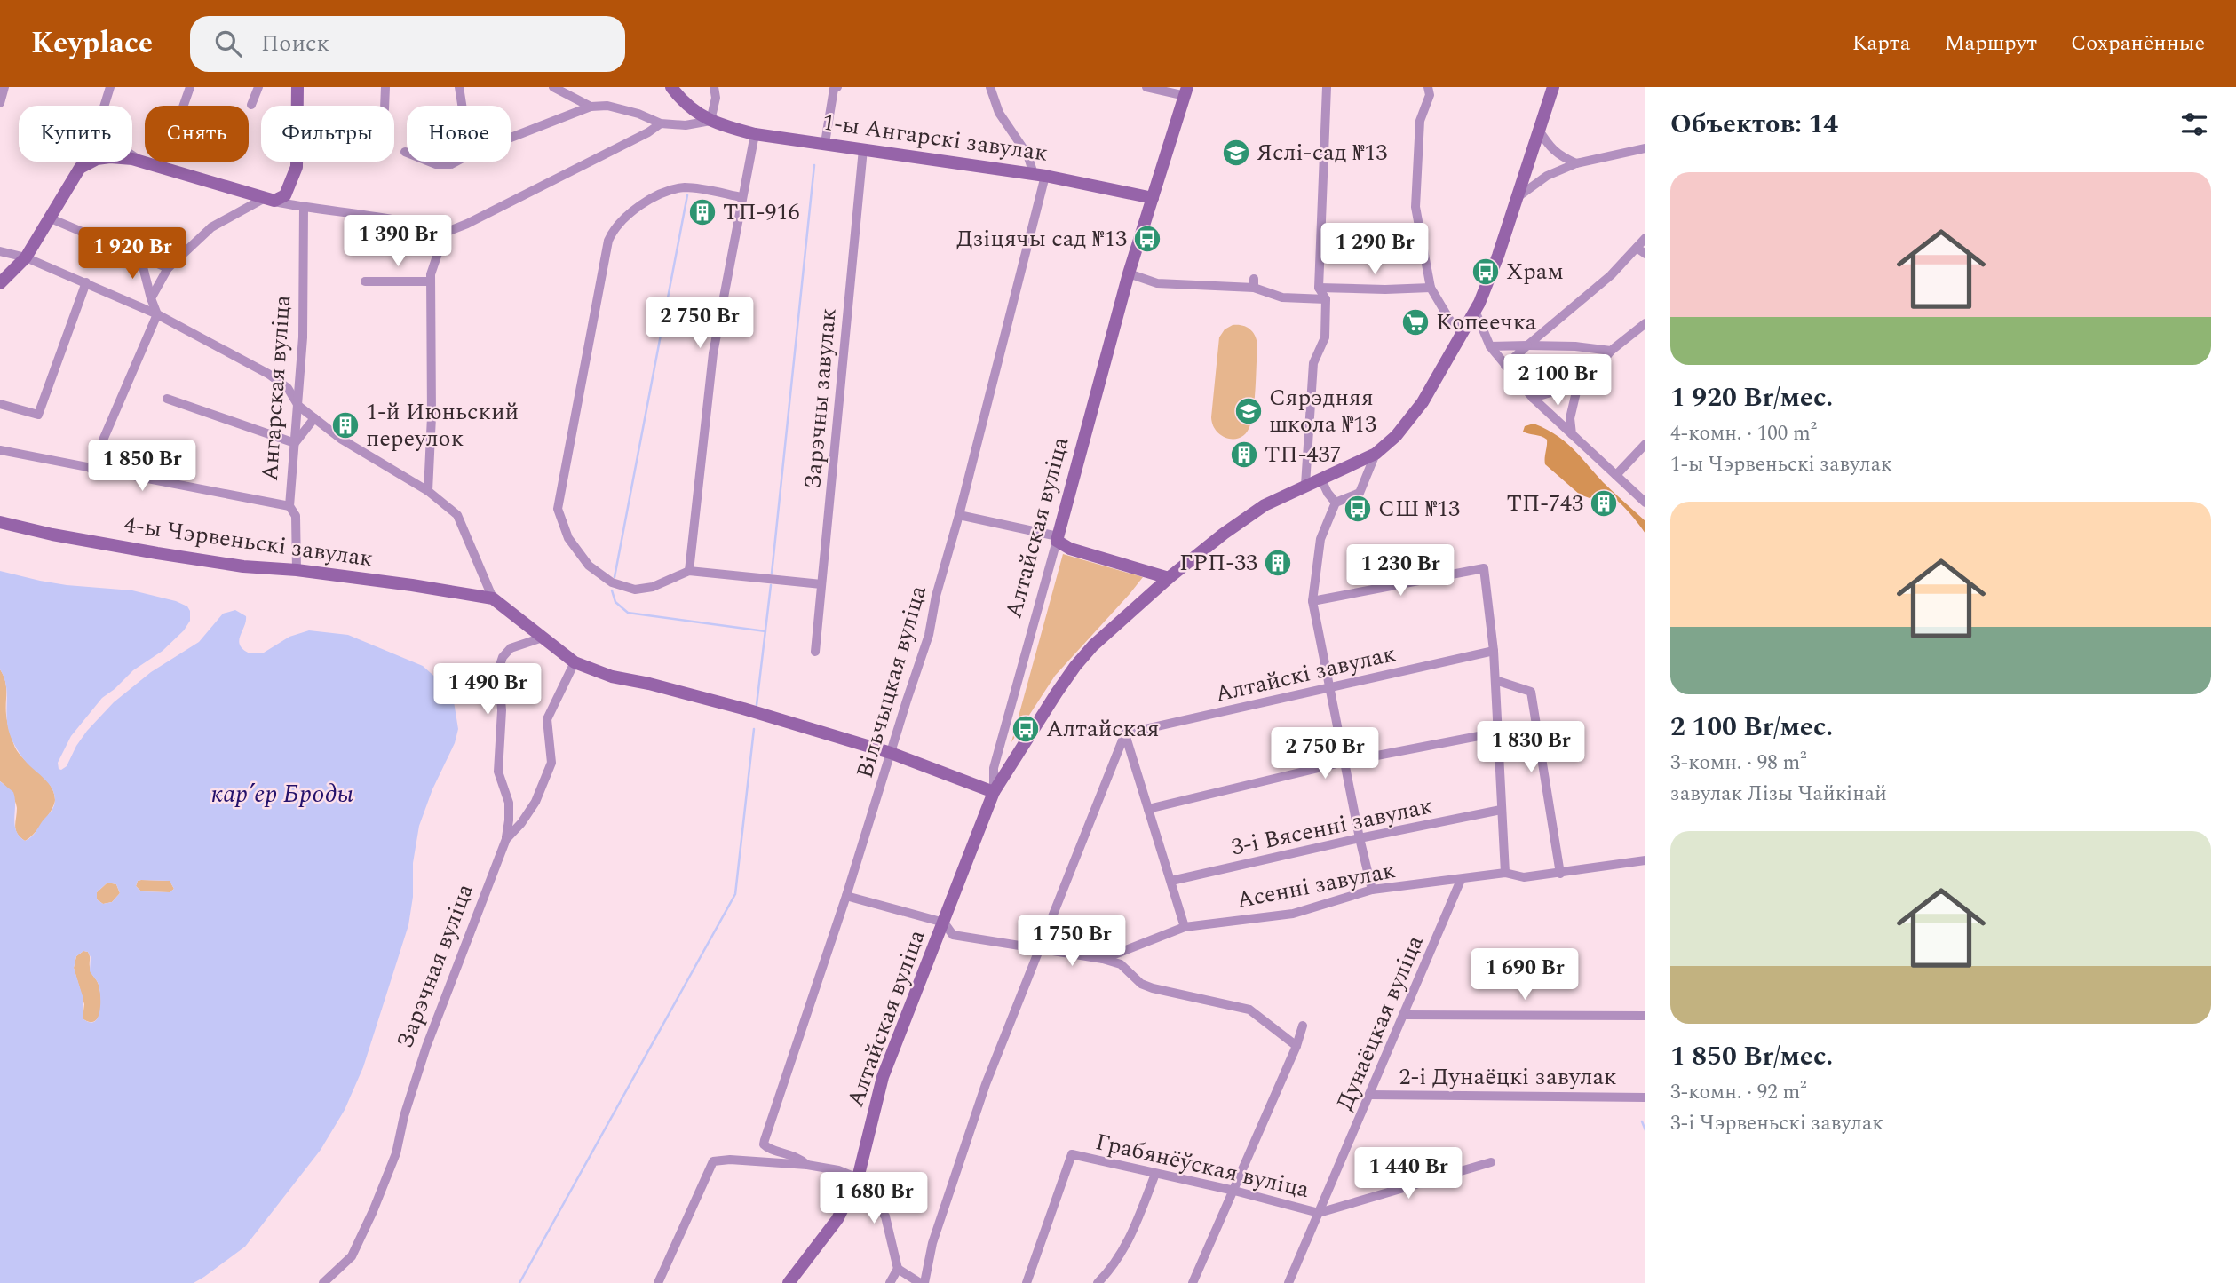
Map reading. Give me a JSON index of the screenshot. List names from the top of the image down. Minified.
{"streets":{"main road":["1-ы Ангарскі завулак","Алтайская вуліца","4-ы Чэрвеньскі завулак"],"street":["Ангарская вуліца","Зарэчны завулак","Алтайскі завулак","Вільчыцкая вуліца","3-і Вясенні завулак","Асенні завулак","Зарэчная вуліца","Дунаёцкая вуліца","2-і Дунаёцкі завулак","Грабянёўская вуліца"]},"crossings":[["1-ы Ангарскі завулак","Зарэчны завулак"],["1-ы Ангарскі завулак","Алтайская вуліца"],["1-ы Ангарскі завулак","Вільчыцкая вуліца"],["Ангарская вуліца","4-ы Чэрвеньскі завулак"],["Асенні завулак","Дунаёцкая вуліца"],["Дунаёцкая вуліца","2-і Дунаёцкі завулак"],["Дунаёцкая вуліца","Грабянёўская вуліца"]],"water":["карʼер Броды"],"places":{"school or university":["Яслі-сад №13","Сярэдняя школа №13"],"building":["ТП-916","1-й Июньский переулок","ТП-437","ТП-743","ГРП-33"],"bus stop":["Дзіцячы сад №13","Храм","СШ №13","Алтайская"],"supermarket":["Копеечка"]},"page":{"header":"Keyplace","search":"Поиск","nav":["Карта","Маршрут","Сохранённые"],"heading":"Объектов: 14","chip":["Купить","Снять","Фильтры","Новое"],"list":[{"name":"1 920 Br/мес.","note":"4-комн. · 100 m² · 1-ы Чэрвеньскі завулак"},{"name":"2 100 Br/мес.","note":"3-комн. · 98 m² · завулак Лізы Чайкінай"},{"name":"1 850 Br/мес.","note":"3-комн. · 92 m² · 3-і Чэрвеньскі завулак"}],"price":["1 390 Br","1 290 Br","1 920 Br","2 750 Br","2 100 Br","1 850 Br","1 230 Br","1 490 Br","1 830 Br","2 750 Br","1 750 Br","1 690 Br","1 440 Br","1 680 Br"]}}
